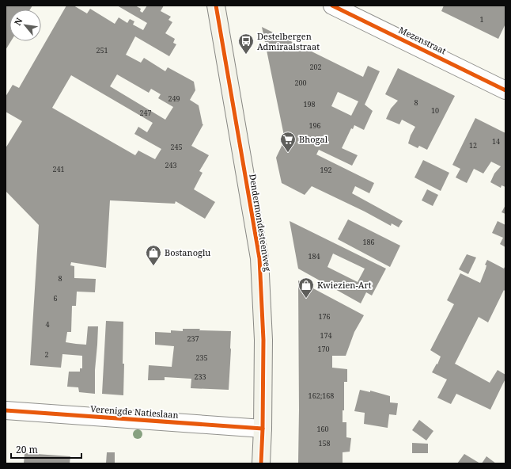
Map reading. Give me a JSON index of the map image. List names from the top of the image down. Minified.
{"streets":{"main road":["Dendermondesteenweg"],"street":["Mezenstraat","Verenigde Natieslaan"]},"crossings":[["Dendermondesteenweg","Verenigde Natieslaan"]],"places":{"bus stop":["Destelbergen Admiraalstraat"],"supermarket":["Bhogal"],"shop":["Bostanoglu","Kwiezien-Art"]},"house_numbers":["1","251","202","200","249","8","198","10","247","196","14","12","245","243","241","192","186","184","8","6","176","4","174","237","170","2","235","233","162;168","160","158"],"scale_bar":"20 m","north":"top left"}
